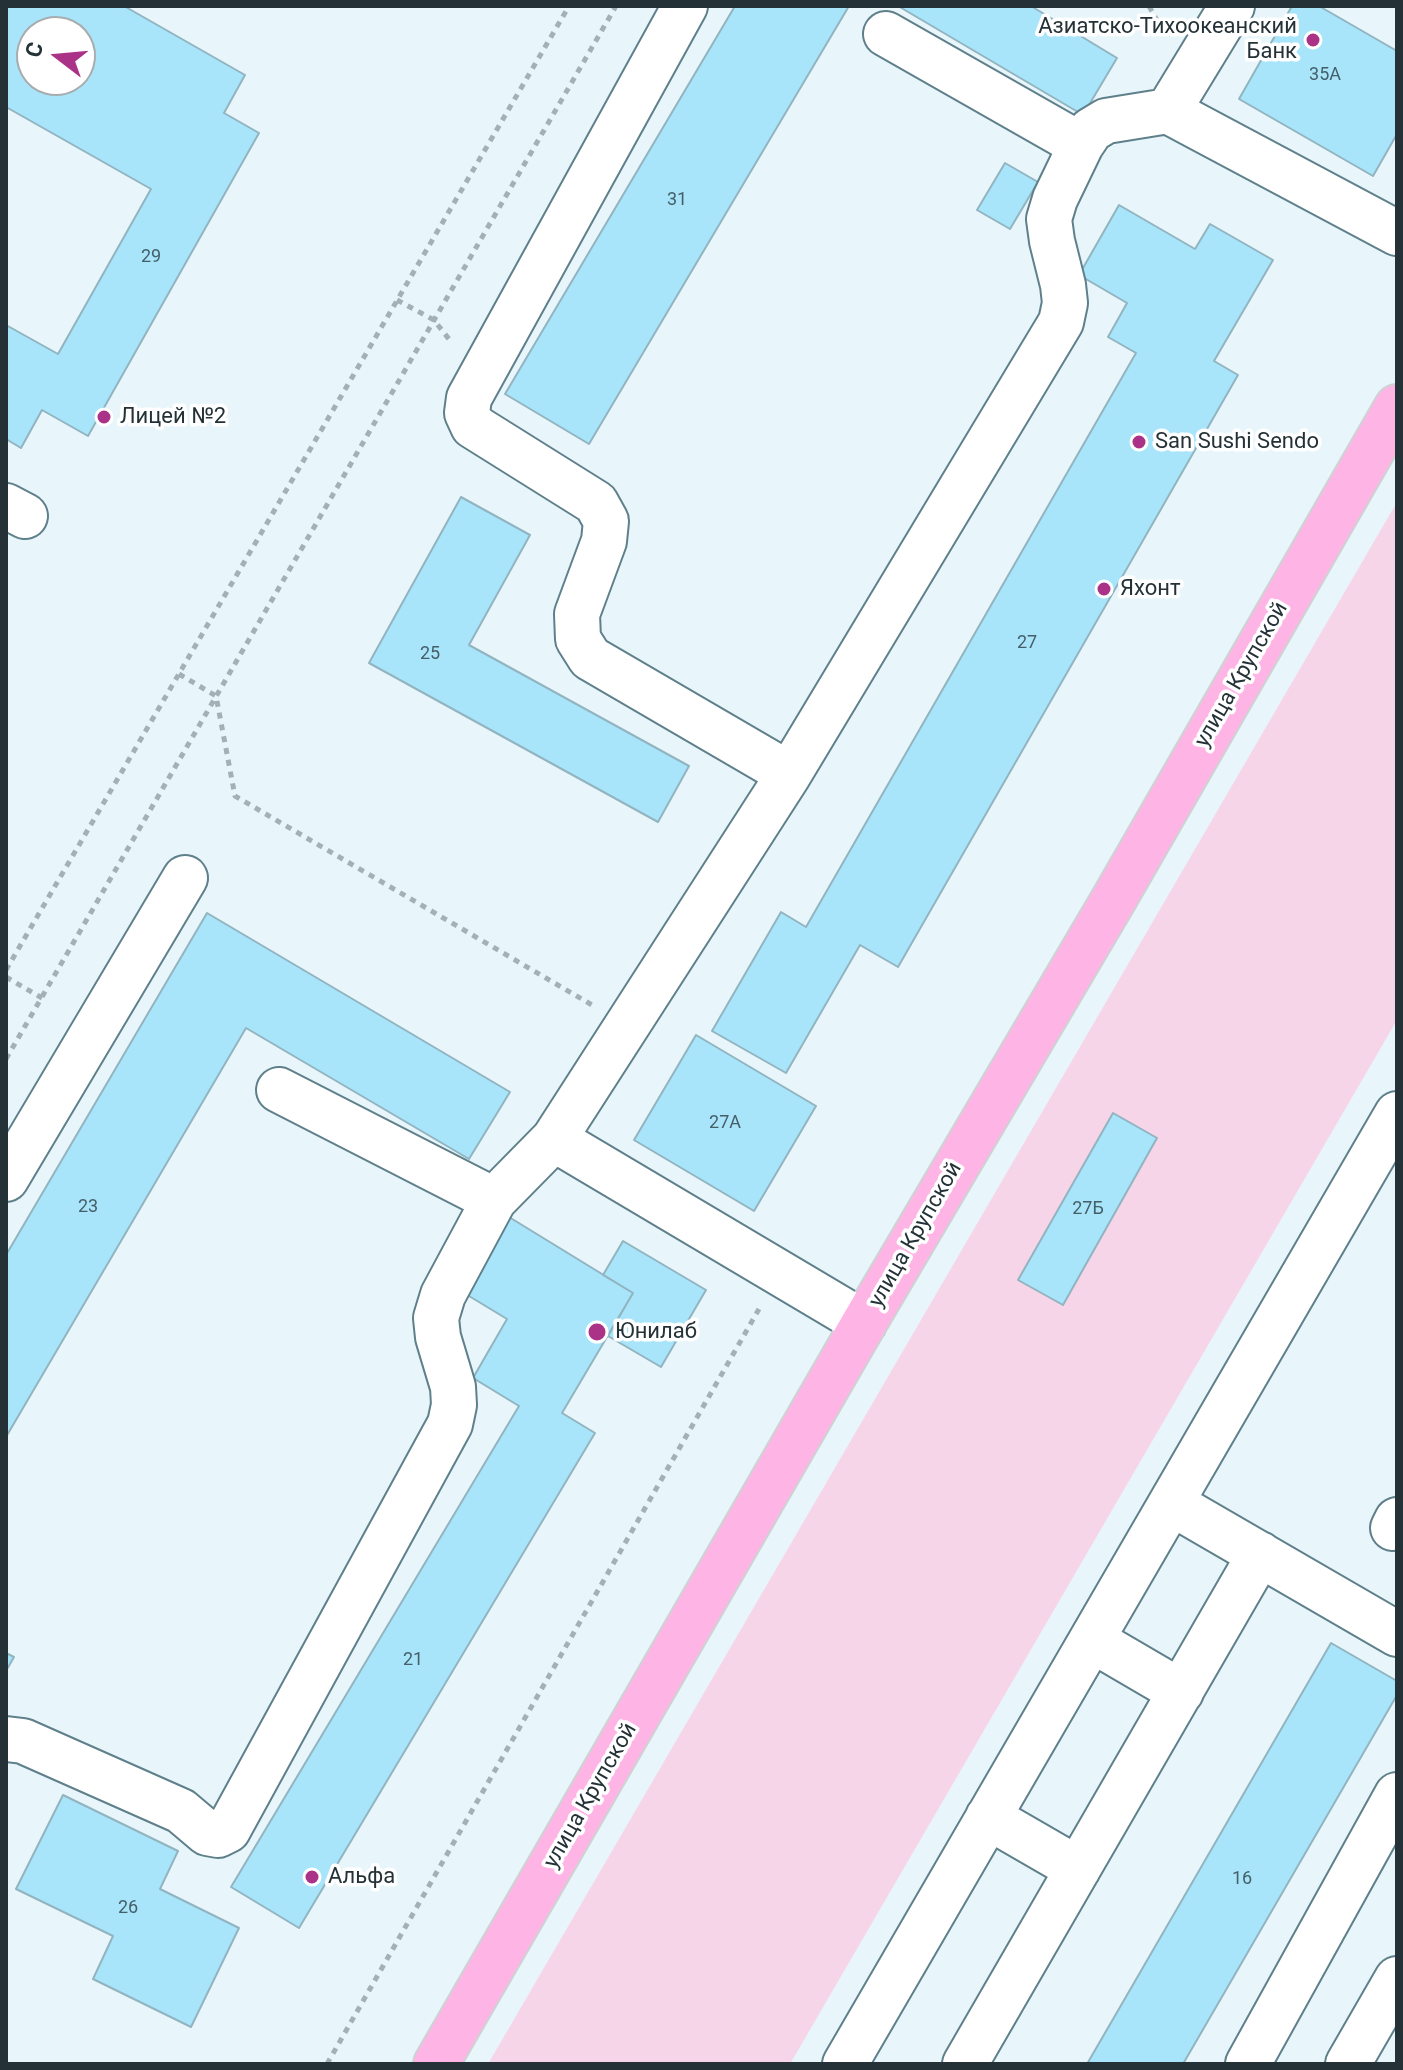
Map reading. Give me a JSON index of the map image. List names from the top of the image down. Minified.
{"streets":{"main road":["улица Крупской"]},"places":["Азиатско-Тихоокеанский Банк","Лицей №2","San Sushi Sendo","Яхонт","Юнилаб","Альфа"],"house_numbers":["35А","31","29","27","25","27А","23","27Б","21","16","26"],"north":"left"}
